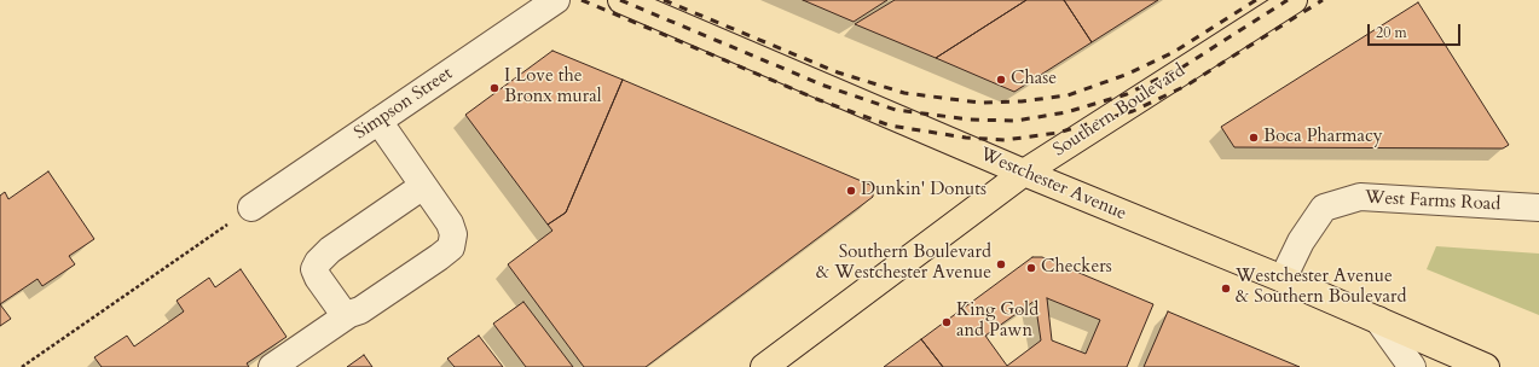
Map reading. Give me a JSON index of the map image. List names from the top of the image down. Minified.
{"streets":{"main road":["Southern Boulevard","Westchester Avenue"],"street":["Simpson Street","West Farms Road"]},"crossings":[["Southern Boulevard","Westchester Avenue"],["Westchester Avenue","West Farms Road"]],"places":["Chase","I Love the Bronx mural","Boca Pharmacy","Dunkin' Donuts","Southern Boulevard & Westchester Avenue","Checkers","Westchester Avenue & Southern Boulevard","King Gold and Pawn"],"scale_bar":"20 m"}
